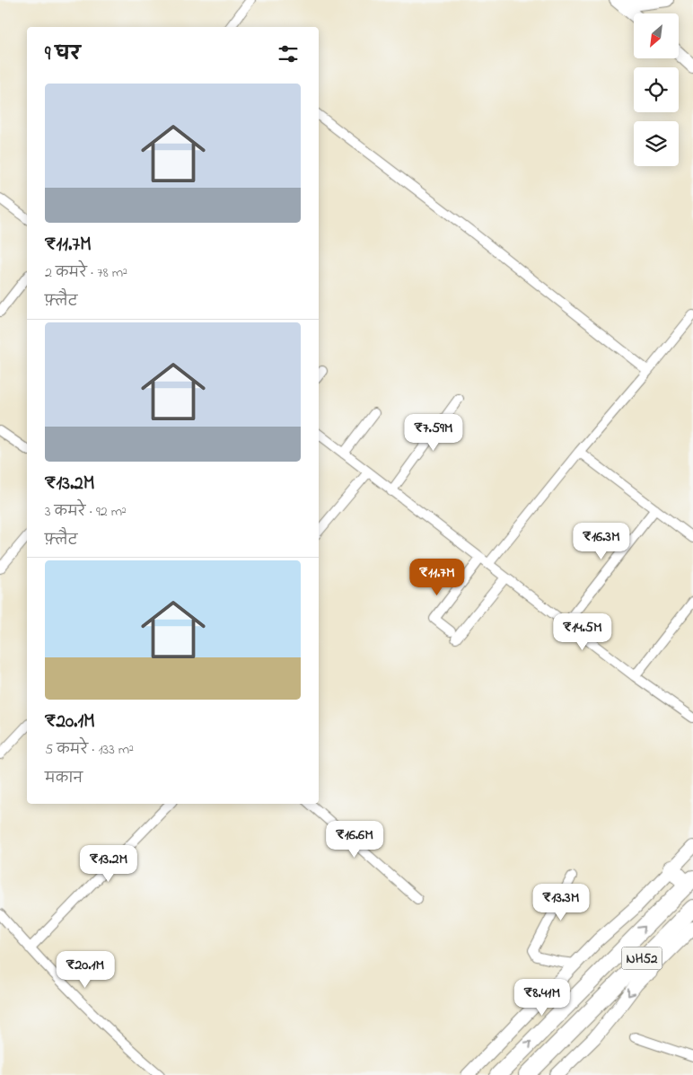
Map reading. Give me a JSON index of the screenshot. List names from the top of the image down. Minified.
{"streets":{"highway":["NH52"]},"north":"bottom left","page":{"heading":"9 घर","list":[{"name":"₹11.7M","note":"2 कमरे · 78 m² · फ़्लैट"},{"name":"₹13.2M","note":"3 कमरे · 92 m² · फ़्लैट"},{"name":"₹20.1M","note":"5 कमरे · 133 m² · मकान"}],"price":["₹7.59M","₹16.3M","₹11.7M","₹14.5M","₹16.6M","₹13.2M","₹13.3M","₹20.1M","₹8.41M"]}}
